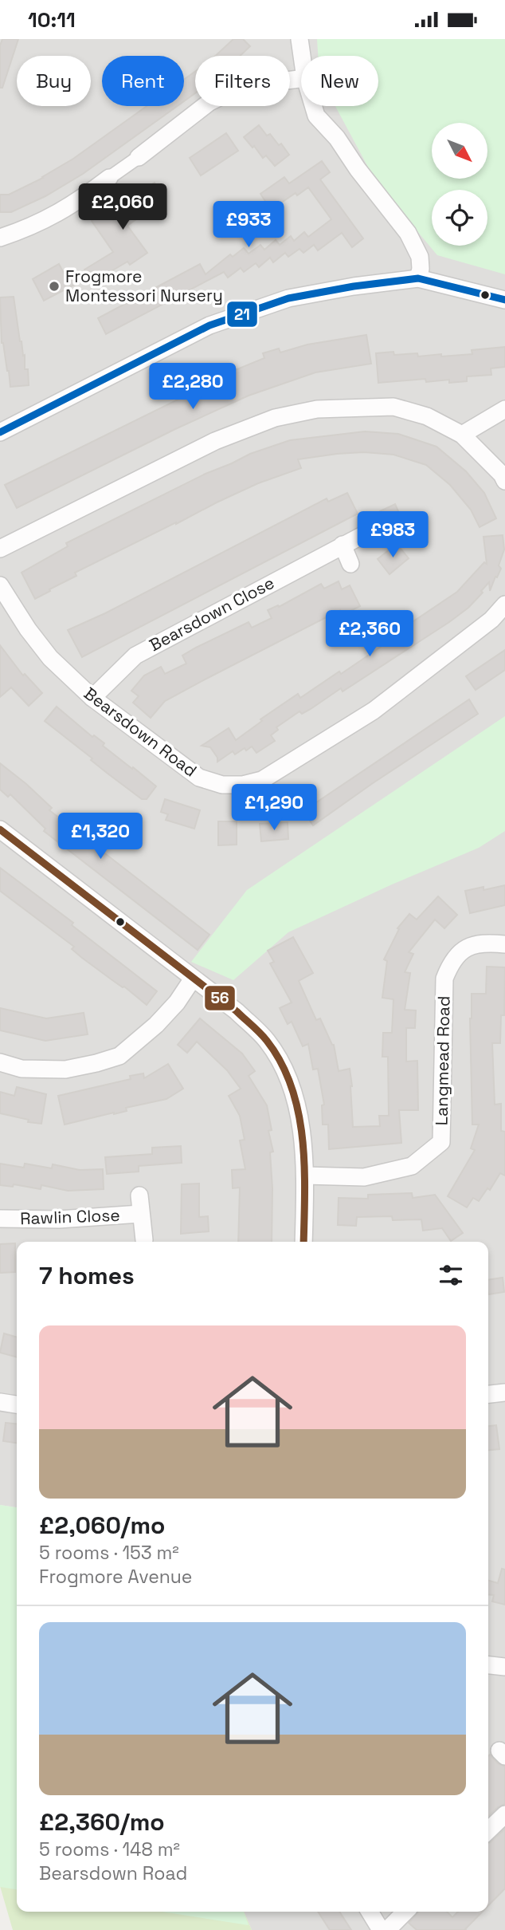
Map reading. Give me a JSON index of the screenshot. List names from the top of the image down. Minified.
{"streets":{"street":["Bearsdown Close","Bearsdown Road","Langmead Road","Rawlin Close"]},"crossings":[["Bearsdown Close","Bearsdown Road"]],"places":["Frogmore Montessori Nursery"],"lines":["transit line 21","transit line 56"],"north":"bottom right","page":{"status":"10:11","chip":["Buy","Rent","Filters","New"],"price":["£2,060","£933","£2,280","£983","£2,360","£1,290","£1,320"],"heading":"7 homes","list":[{"name":"£2,060/mo","note":"5 rooms · 153 m² · Frogmore Avenue"},{"name":"£2,360/mo","note":"5 rooms · 148 m² · Bearsdown Road"}]}}
